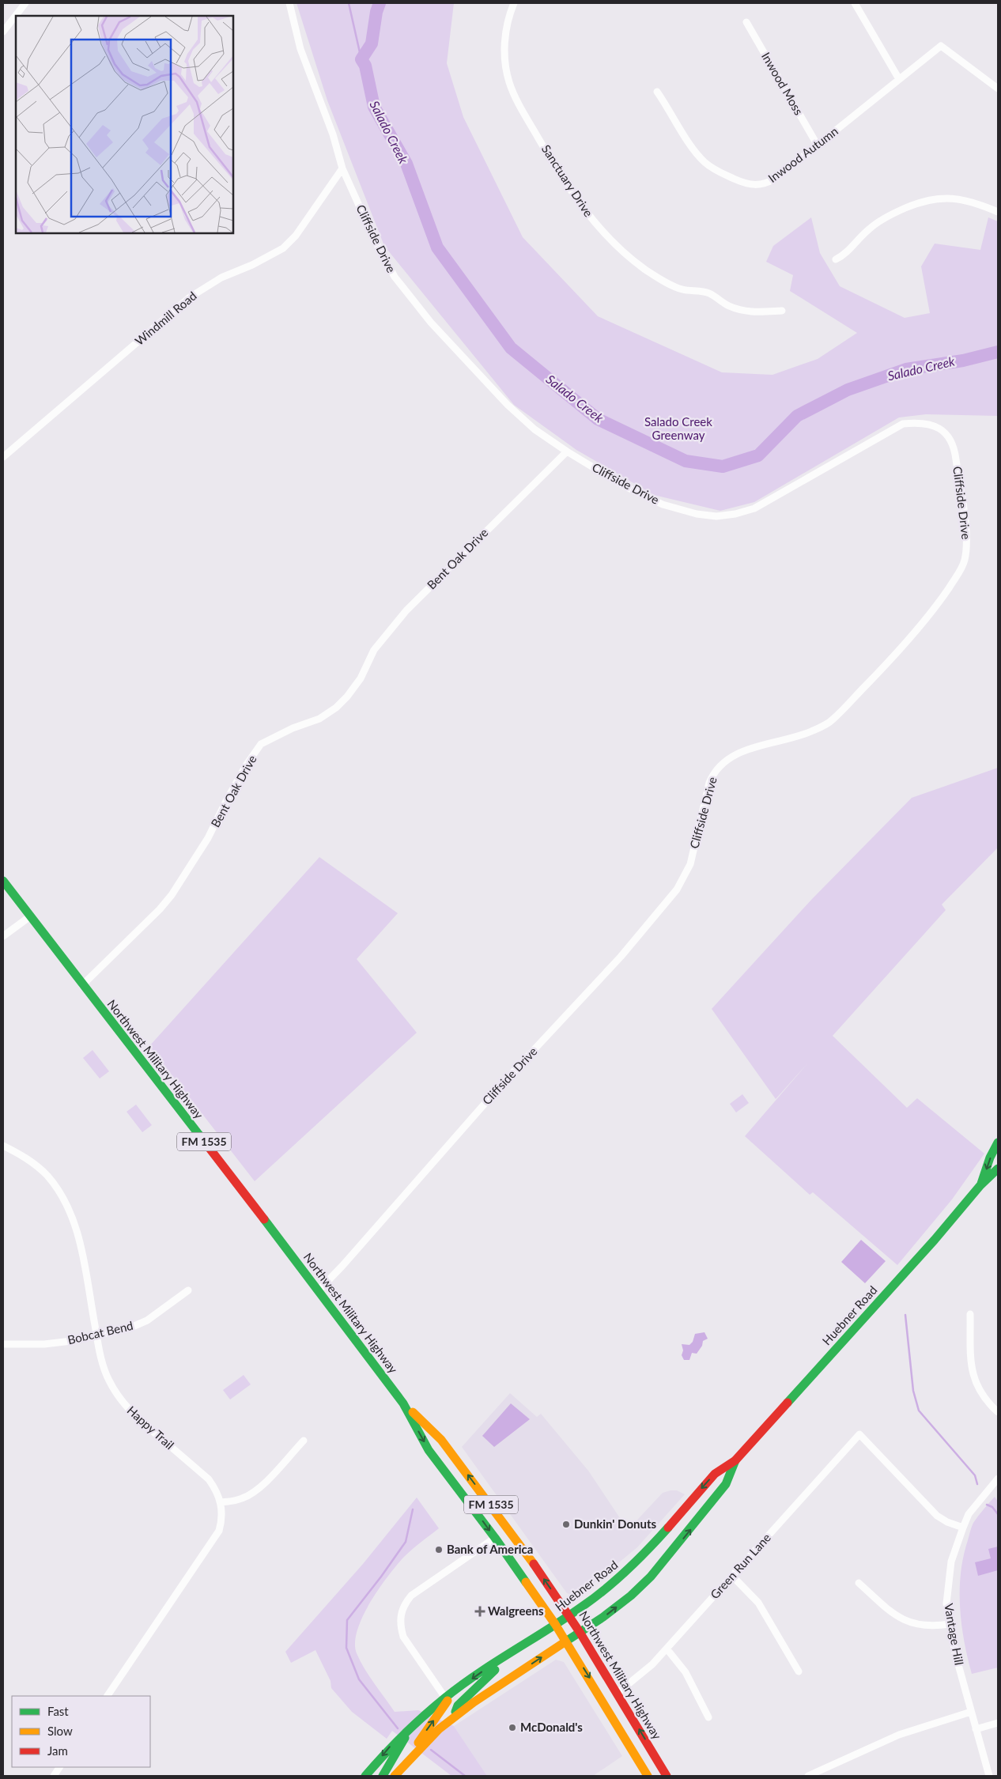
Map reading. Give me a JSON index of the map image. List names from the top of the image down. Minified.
{"streets":{"main road":["Northwest Military Highway","FM 1535","Huebner Road"],"street":["Inwood Moss","Inwood Autumn","Sanctuary Drive","Cliffside Drive","Windmill Road","Bent Oak Drive","Bobcat Bend","Happy Trail","Green Run Lane","Vantage Hill"]},"crossings":[["Inwood Moss","Inwood Autumn"],["Cliffside Drive","Windmill Road"],["Cliffside Drive","Bent Oak Drive"],["Cliffside Drive","Northwest Military Highway"],["Bent Oak Drive","Northwest Military Highway"],["Northwest Military Highway","Huebner Road"],["Northwest Military Highway","Green Run Lane"],["Bobcat Bend","Happy Trail"],["Green Run Lane","Vantage Hill"]],"water":["Salado Creek"],"parks":["Salado Creek Greenway"],"places":{"other":["Dunkin' Donuts","Bank of America","McDonald's"],"health":["Walgreens"]},"legend":["Fast","Slow","Jam"]}
